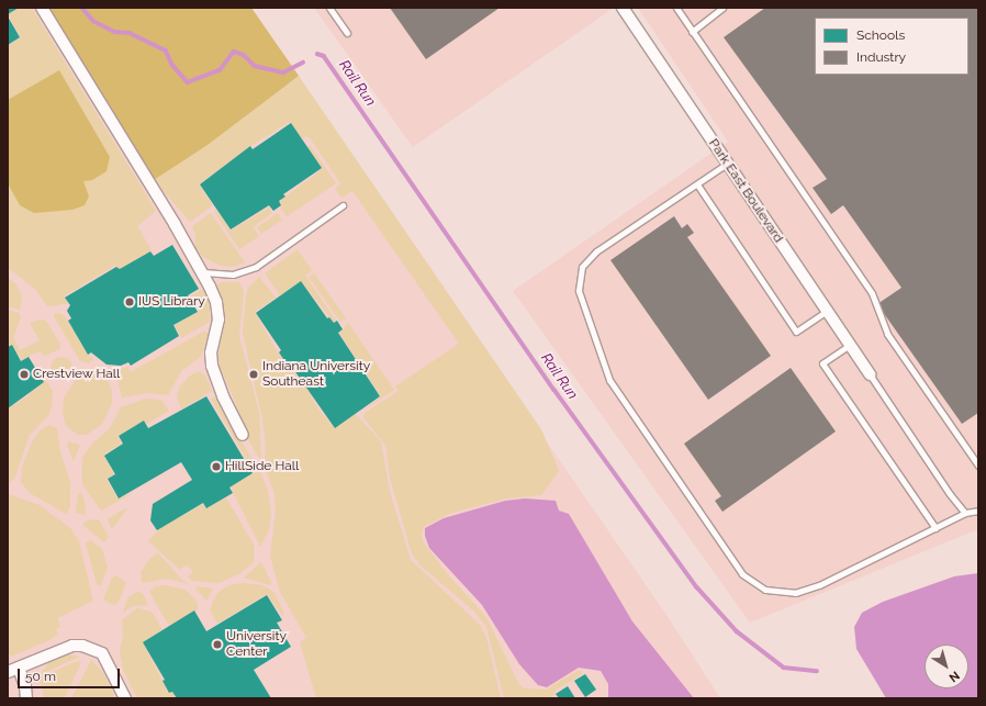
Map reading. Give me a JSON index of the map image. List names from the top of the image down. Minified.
{"streets":{"street":["Park East Boulevard"]},"water":["Rail Run"],"places":["IUS Library","Crestview Hall","Indiana University Southeast","HillSide Hall","University Center"],"legend":["Schools","Industry"],"scale_bar":"50 m","north":"bottom right"}
